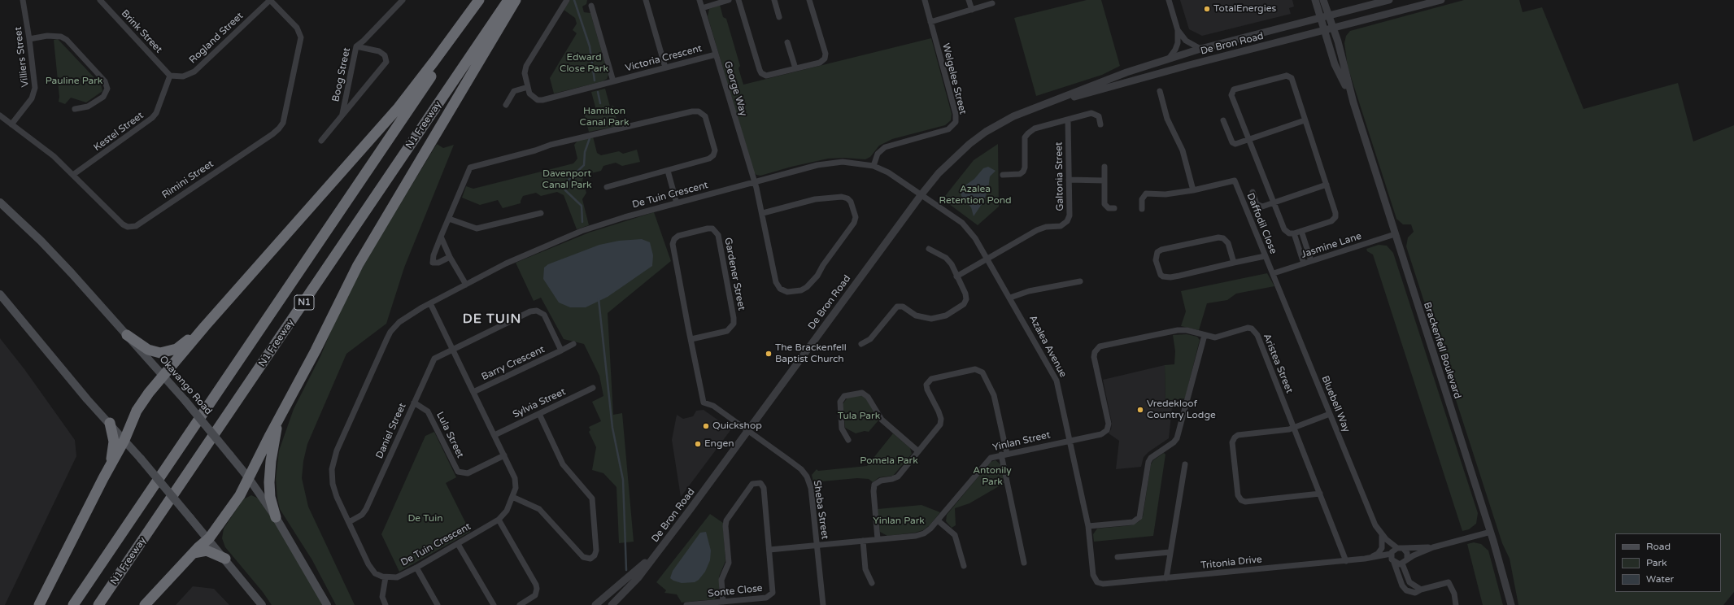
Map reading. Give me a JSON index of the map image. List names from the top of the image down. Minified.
{"streets":{"highway":["N1 Freeway","N1"],"main road":["Okavango Road"],"street":["Brink Street","Rogland Street","De Bron Road","Villiers Street","Victoria Crescent","Boog Street","Welgelee Street","George Way","Kestel Street","Galtonia Street","Rimini Street","De Tuin Crescent","Daffodil Close","Jasmine Lane","Gardener Street","Azalea Avenue","Brackenfell Boulevard","Barry Crescent","Aristea Street","Sylvia Street","Bluebell Way","Daniel Street","Lula Street","Yinlan Street","Sheba Street","Tritonia Drive","Sonte Close"]},"crossings":[["Brink Street","Rogland Street"],["Brink Street","Kestel Street"],["Rogland Street","Kestel Street"],["Rogland Street","Rimini Street"],["De Bron Road","De Tuin Crescent"],["De Bron Road","Gardener Street"],["De Bron Road","Azalea Avenue"],["De Bron Road","Brackenfell Boulevard"],["De Bron Road","Sheba Street"],["Villiers Street","Rimini Street"],["Victoria Crescent","George Way"],["Welgelee Street","De Tuin Crescent"],["George Way","De Tuin Crescent"],["Kestel Street","Rimini Street"],["Galtonia Street","Azalea Avenue"],["De Tuin Crescent","Azalea Avenue"],["De Tuin Crescent","Barry Crescent"],["De Tuin Crescent","Sylvia Street"],["De Tuin Crescent","Daniel Street"],["De Tuin Crescent","Lula Street"],["Daffodil Close","Jasmine Lane"],["Daffodil Close","Bluebell Way"],["Jasmine Lane","Brackenfell Boulevard"],["Jasmine Lane","Bluebell Way"],["Gardener Street","Sheba Street"],["Azalea Avenue","Aristea Street"],["Azalea Avenue","Yinlan Street"],["Azalea Avenue","Tritonia Drive"],["Aristea Street","Yinlan Street"],["Aristea Street","Tritonia Drive"],["Daniel Street","Lula Street"],["Yinlan Street","Sheba Street"]],"districts":["DE TUIN"],"parks":["Edward Close Park","Pauline Park","Hamilton Canal Park","Davenport Canal Park","Azalea Retention Pond","Tula Park","Pomela Park","Antonily Park","De Tuin","Yinlan Park"],"places":["TotalEnergies","The Brackenfell Baptist Church","Vredekloof Country Lodge","Quickshop","Engen"],"legend":["Road","Park","Water"]}
